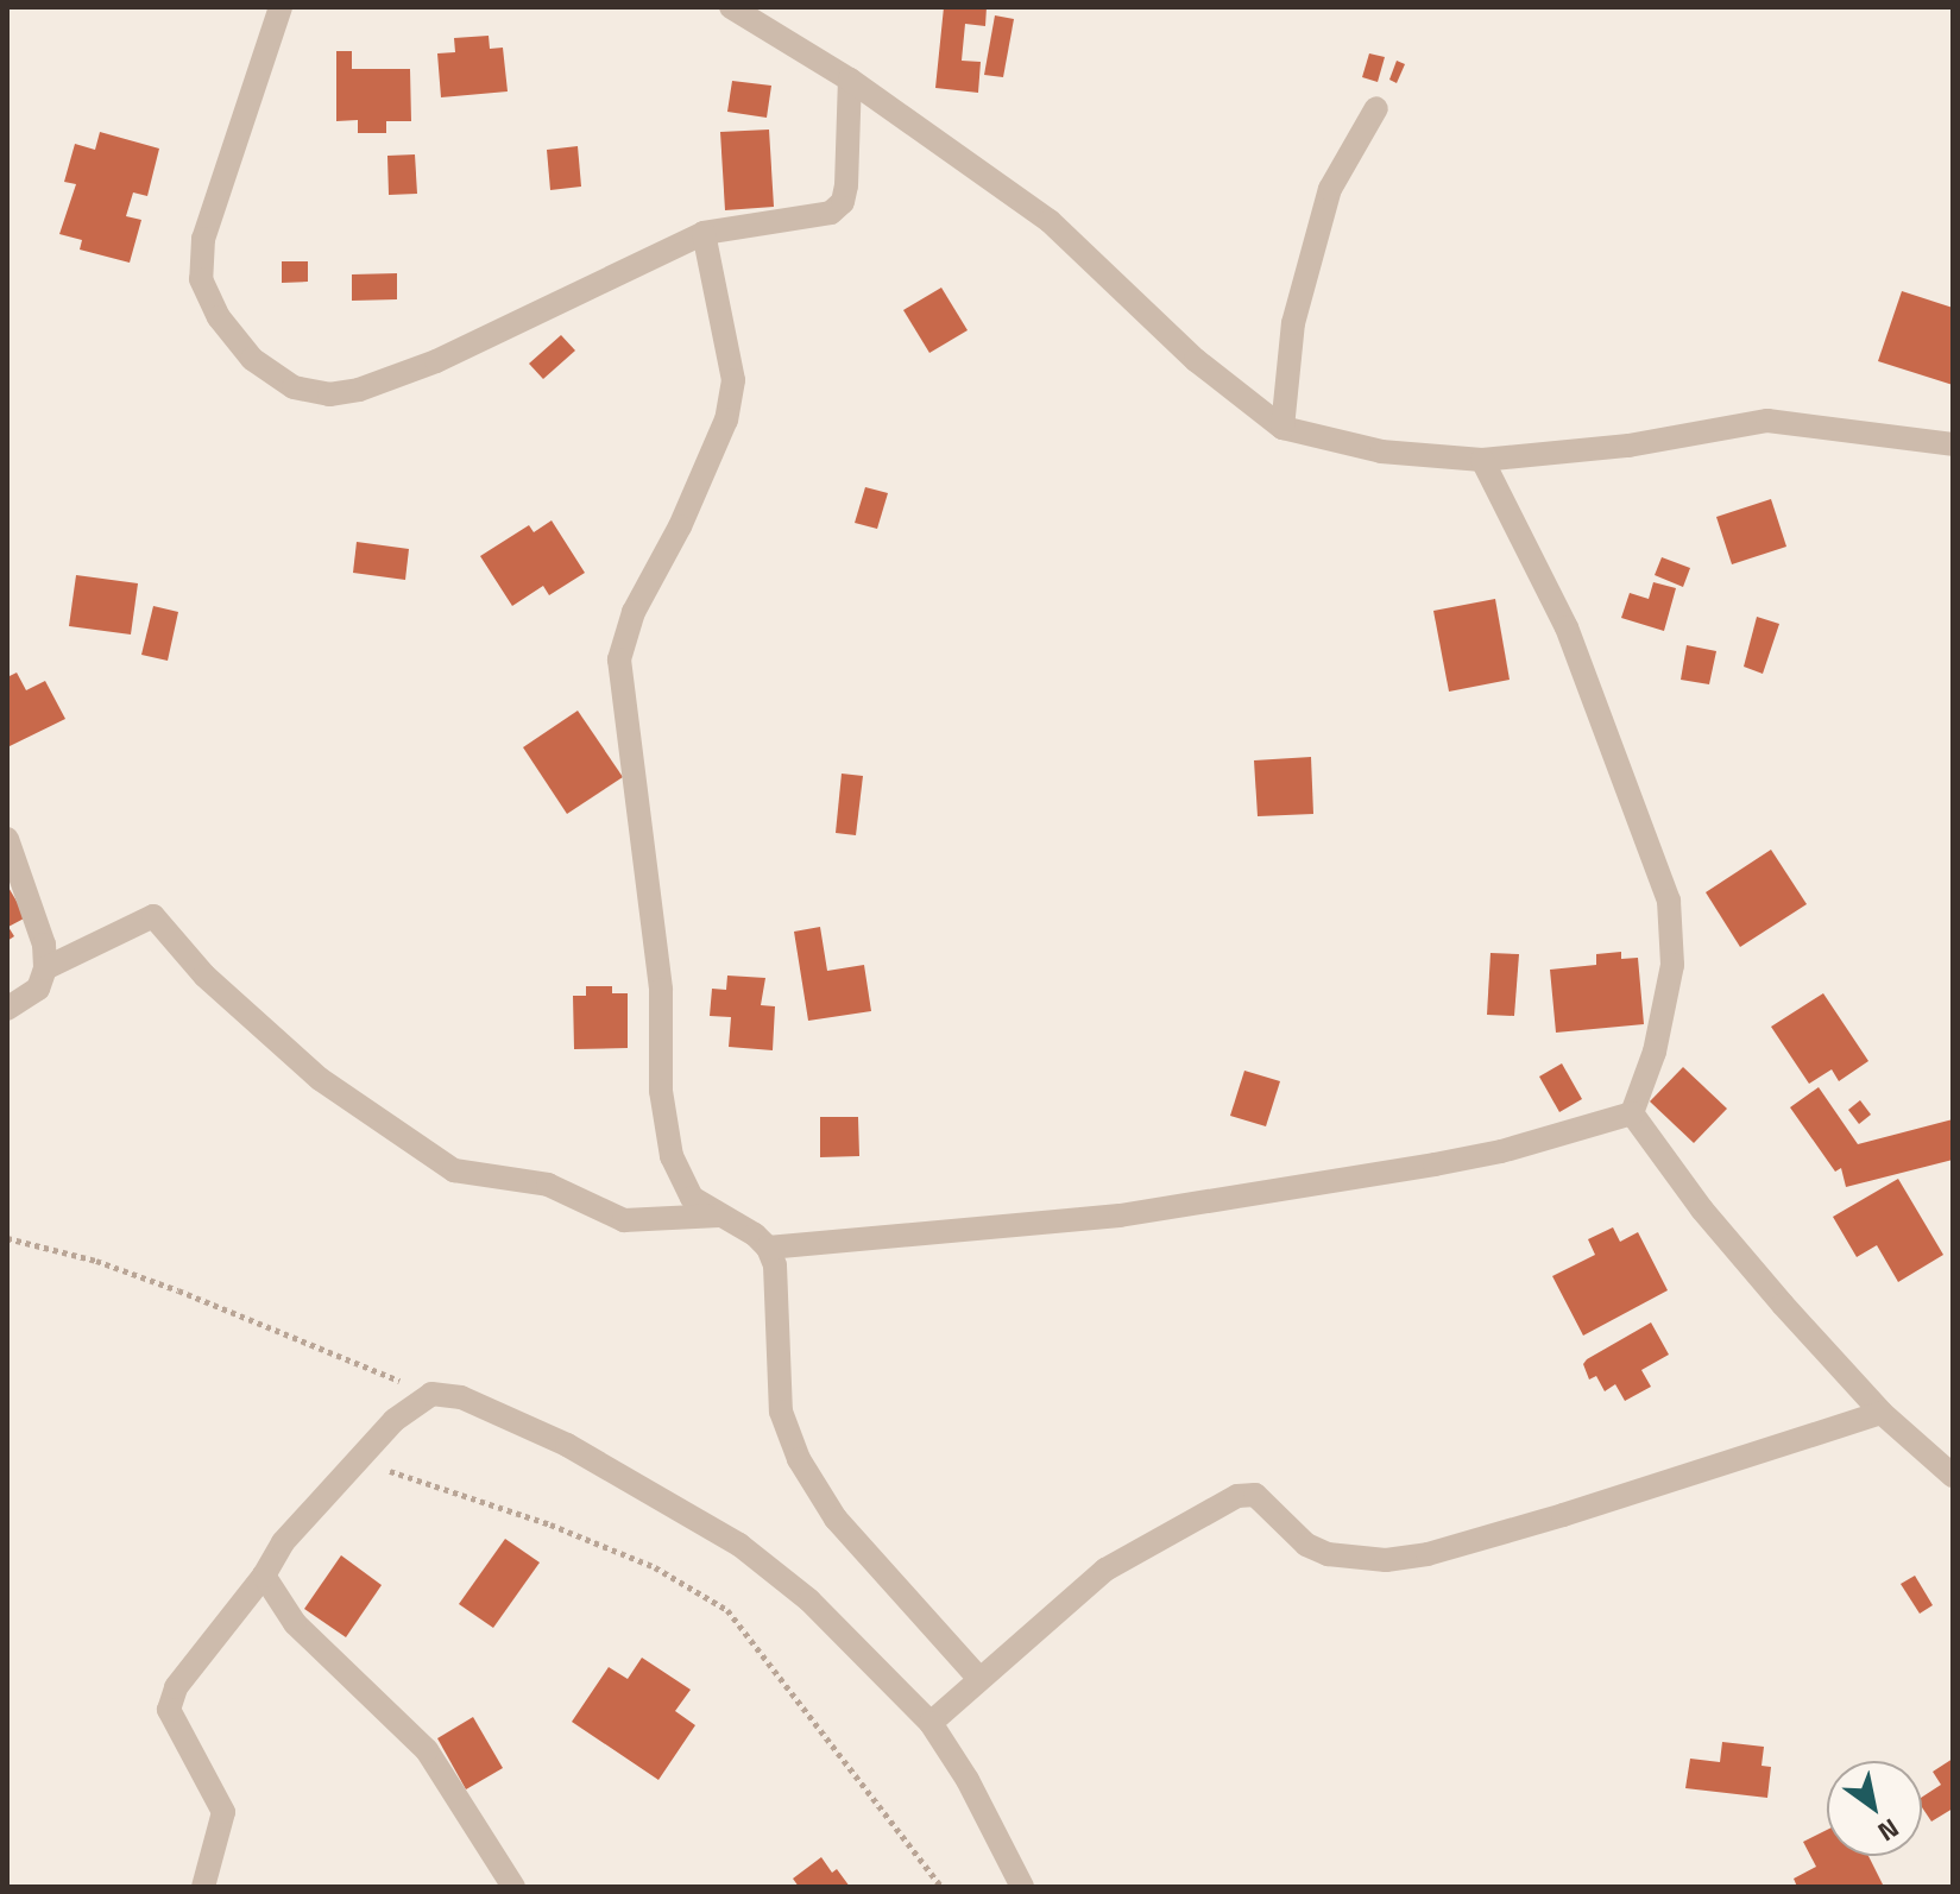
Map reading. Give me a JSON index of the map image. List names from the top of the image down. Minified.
{"north":"bottom right"}
